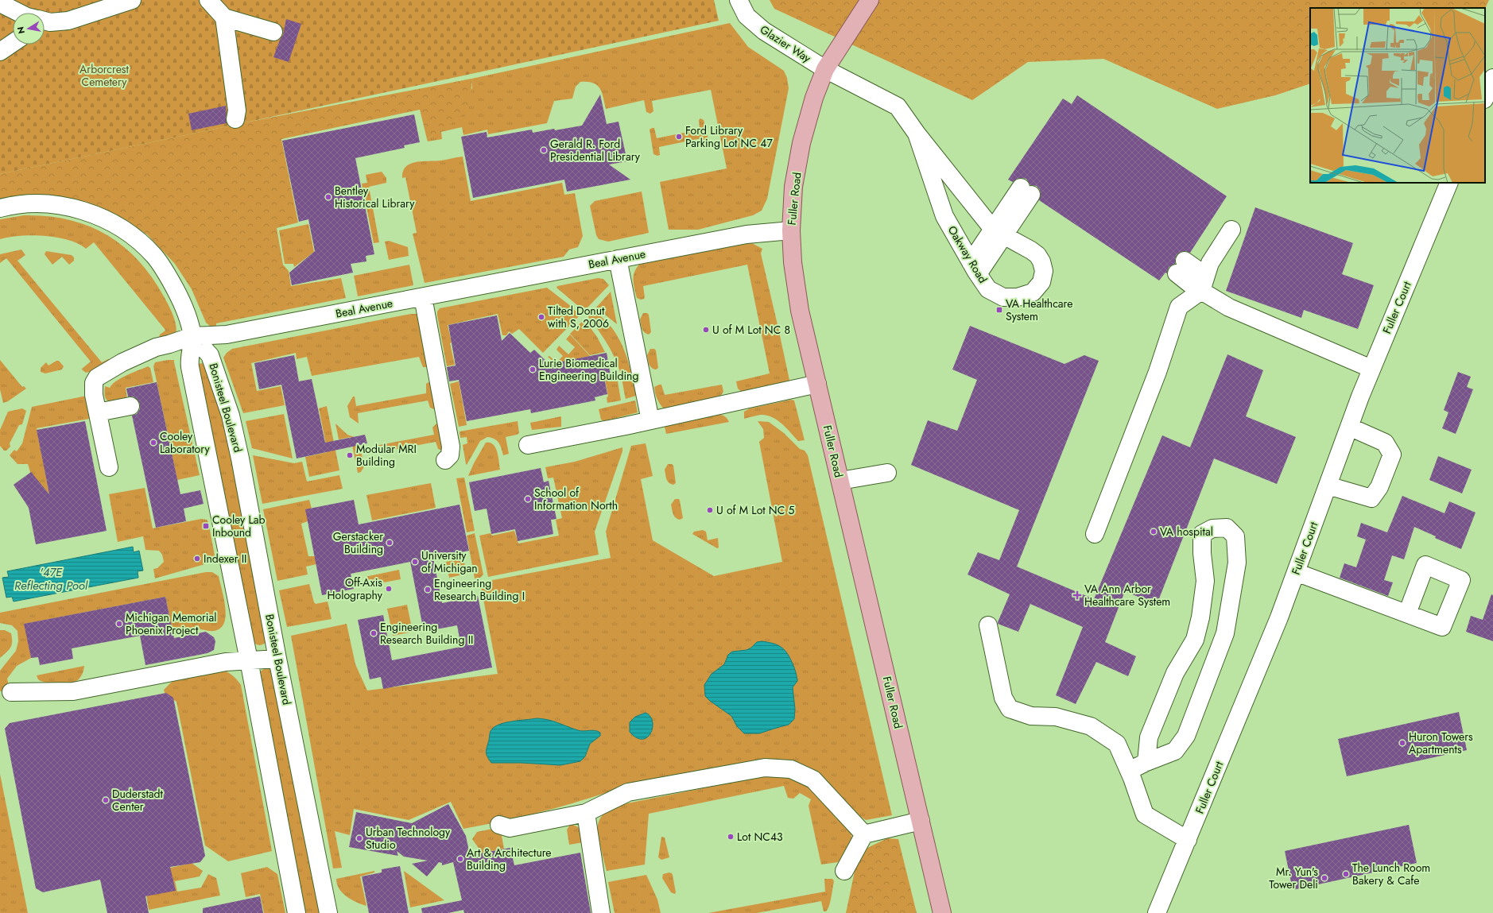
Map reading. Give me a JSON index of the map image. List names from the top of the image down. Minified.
{"streets":{"main road":["Fuller Road"],"street":["Glazier Way","Oakway Road","Beal Avenue","Fuller Court","Bonisteel Boulevard"]},"crossings":[["Glazier Way","Fuller Road"],["Glazier Way","Oakway Road"],["Fuller Road","Oakway Road"],["Fuller Road","Beal Avenue"],["Beal Avenue","Bonisteel Boulevard"]],"water":["'47E Reflecting Pool"],"parks":["Arborcrest Cemetery"],"places":{"other":["Ford Library Parking Lot NC 47","Gerald R. Ford Presidential Library","Bentley Historical Library","Tilted Donut with S, 2006","U of M Lot NC 8","Lurie Biomedical Engineering Building","Cooley Laboratory","Modular MRI Building","School of Information North","U of M Lot NC 5","VA hospital","Gerstacker Building","Indexer II","University of Michigan","Off-Axis Holography","Engineering Research Building I","Michigan Memorial Phoenix Project","Engineering Research Building II","Huron Towers Apartments","Duderstadt Center","Lot NC43","Urban Technology Studio","Art & Architecture Building","The Lunch Room Bakery & Cafe","Mr. Yun's Tower Deli"],"transit":["VA Healthcare System","Cooley Lab Inbound"],"health":["VA Ann Arbor Healthcare System"]},"north":"left"}
